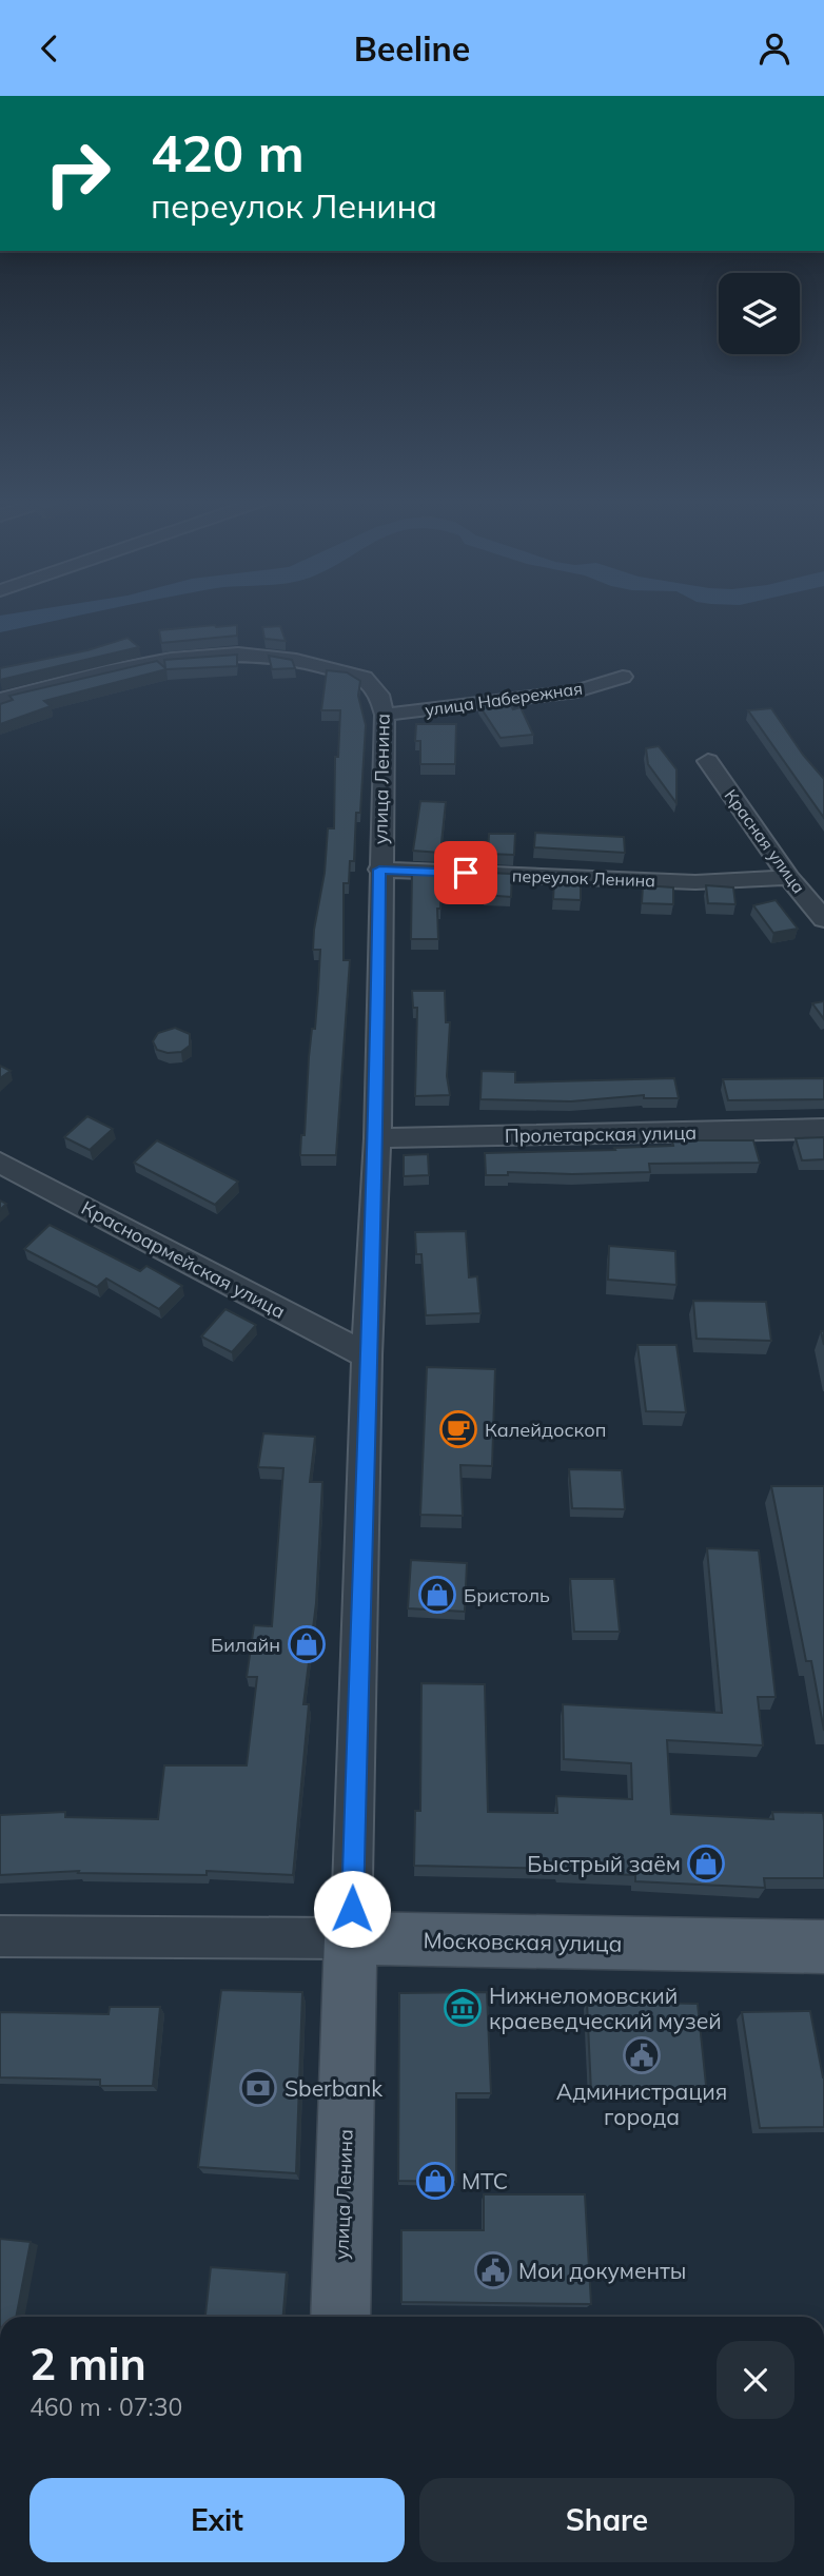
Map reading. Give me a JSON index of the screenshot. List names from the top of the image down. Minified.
{"streets":{"main road":["улица Ленина","Московская улица"],"street":["улица Набережная","Красная улица","переулок Ленина","Пролетарская улица","Красноармейская улица"]},"crossings":[["улица Набережная","улица Ленина"],["улица Ленина","переулок Ленина"],["улица Ленина","Пролетарская улица"],["улица Ленина","Красноармейская улица"],["улица Ленина","Московская улица"],["Красная улица","переулок Ленина"]],"places":{"cafe":["Калейдоскоп"],"shop":["Бристоль","Билайн","Быстрый заём","МТС"],"museum":["Нижнеломовский краеведческий музей"],"public building":["Администрация города","Мои документы"],"bank":["Sberbank"]},"page":{"header":"Beeline","turn":["420 m","переулок Ленина"],"heading":["2 min","460 m · 07:30"],"buttons":["Exit","Share"]}}
